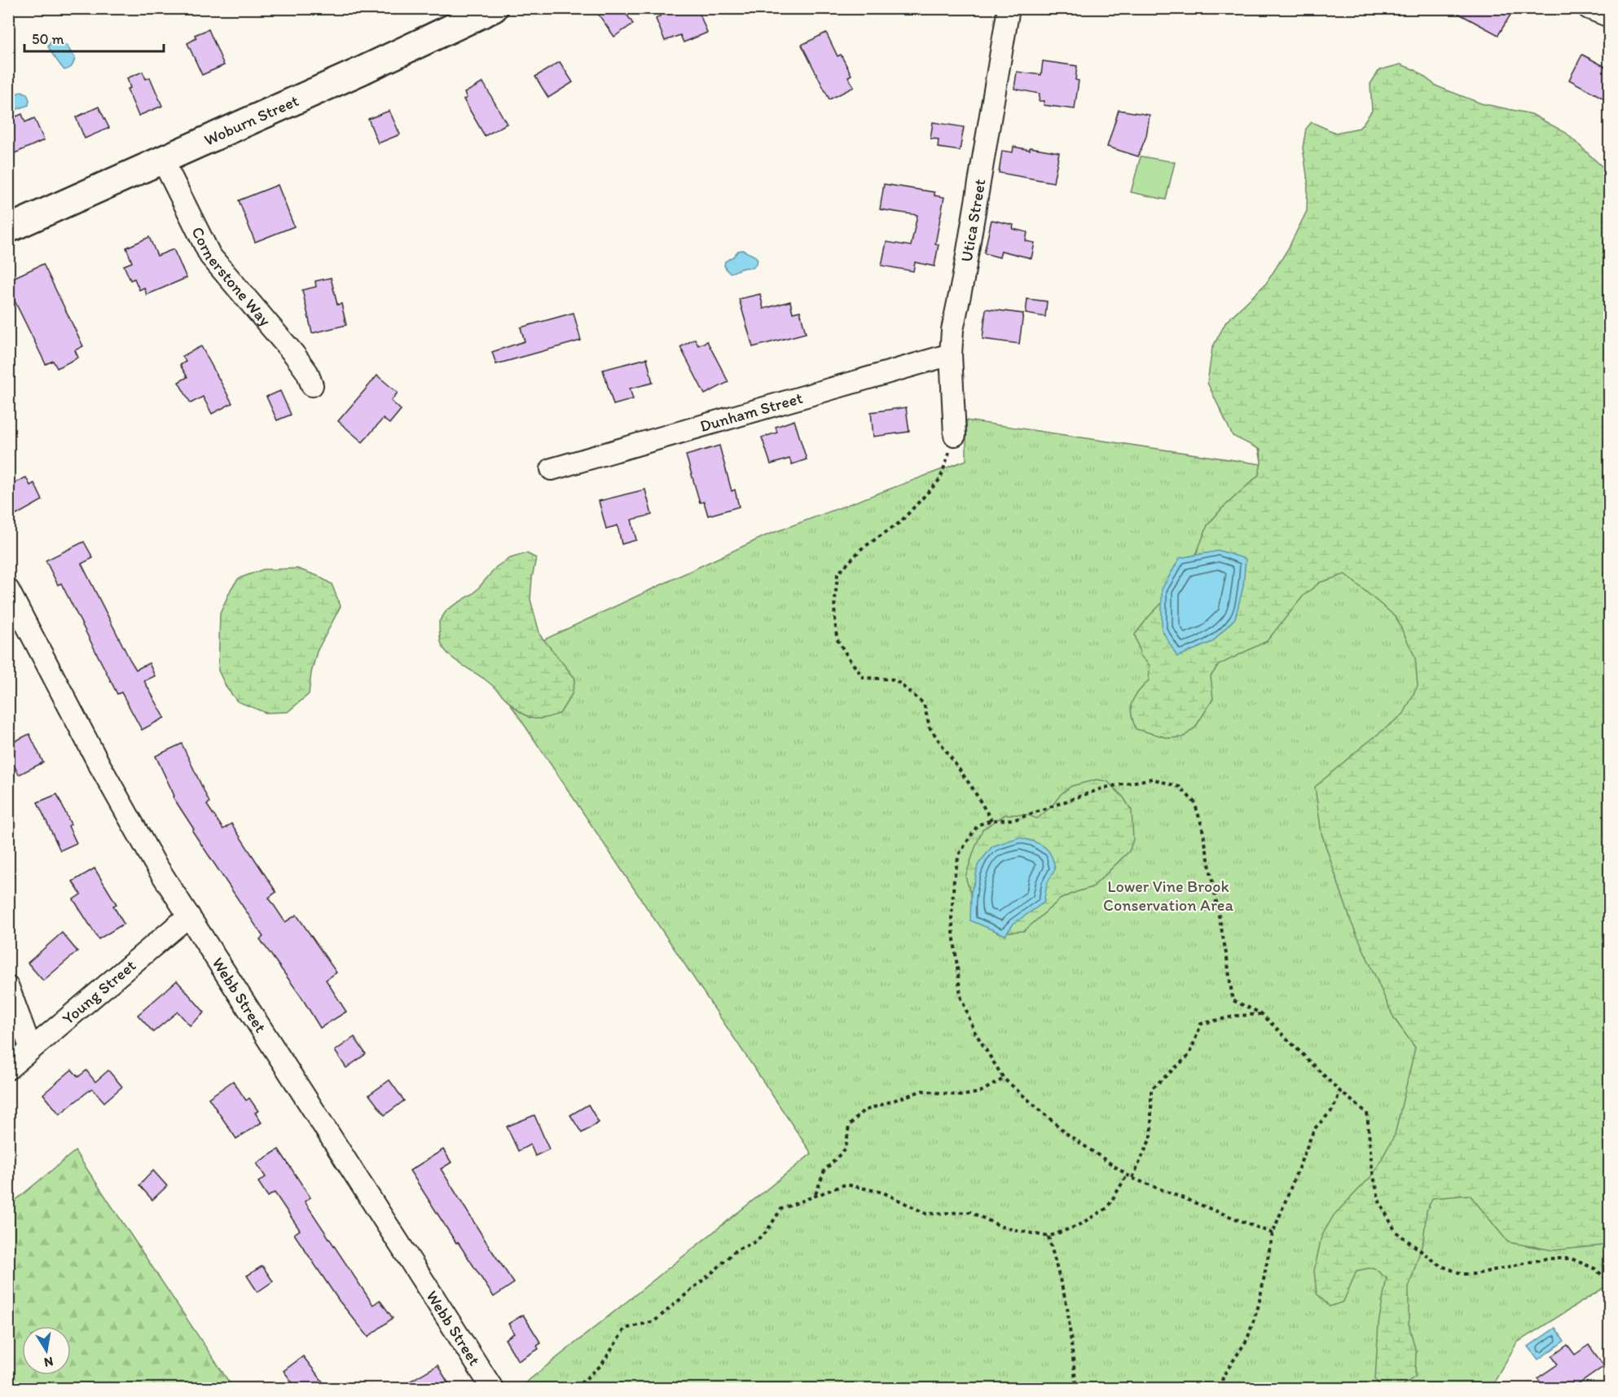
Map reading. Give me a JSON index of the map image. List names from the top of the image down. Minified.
{"streets":{"main road":["Woburn Street"],"street":["Utica Street","Cornerstone Way","Dunham Street","Young Street","Webb Street"]},"crossings":[["Woburn Street","Cornerstone Way"],["Utica Street","Dunham Street"],["Young Street","Webb Street"]],"parks":["Lower Vine Brook Conservation Area"],"scale_bar":"50 m","north":"bottom"}
